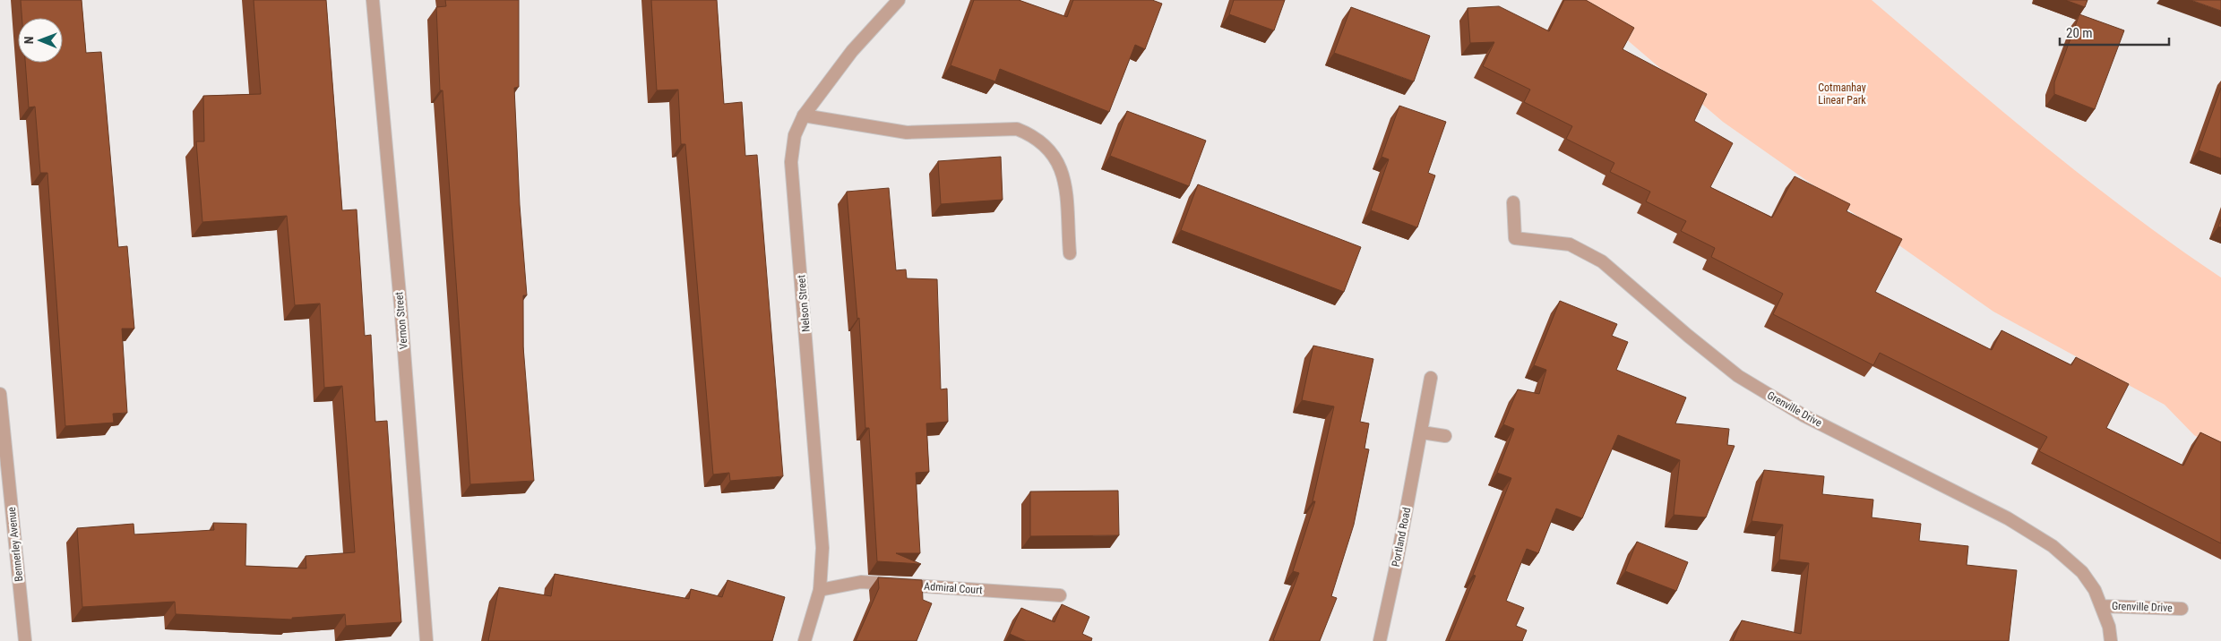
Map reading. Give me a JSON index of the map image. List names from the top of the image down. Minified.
{"streets":{"street":["Nelson Street","Vernon Street","Grenville Drive","Portland Road","Bennerley Avenue","Admiral Court"]},"crossings":[["Nelson Street","Admiral Court"]],"parks":["Cotmanhay Linear Park"],"scale_bar":"20 m","north":"left"}
